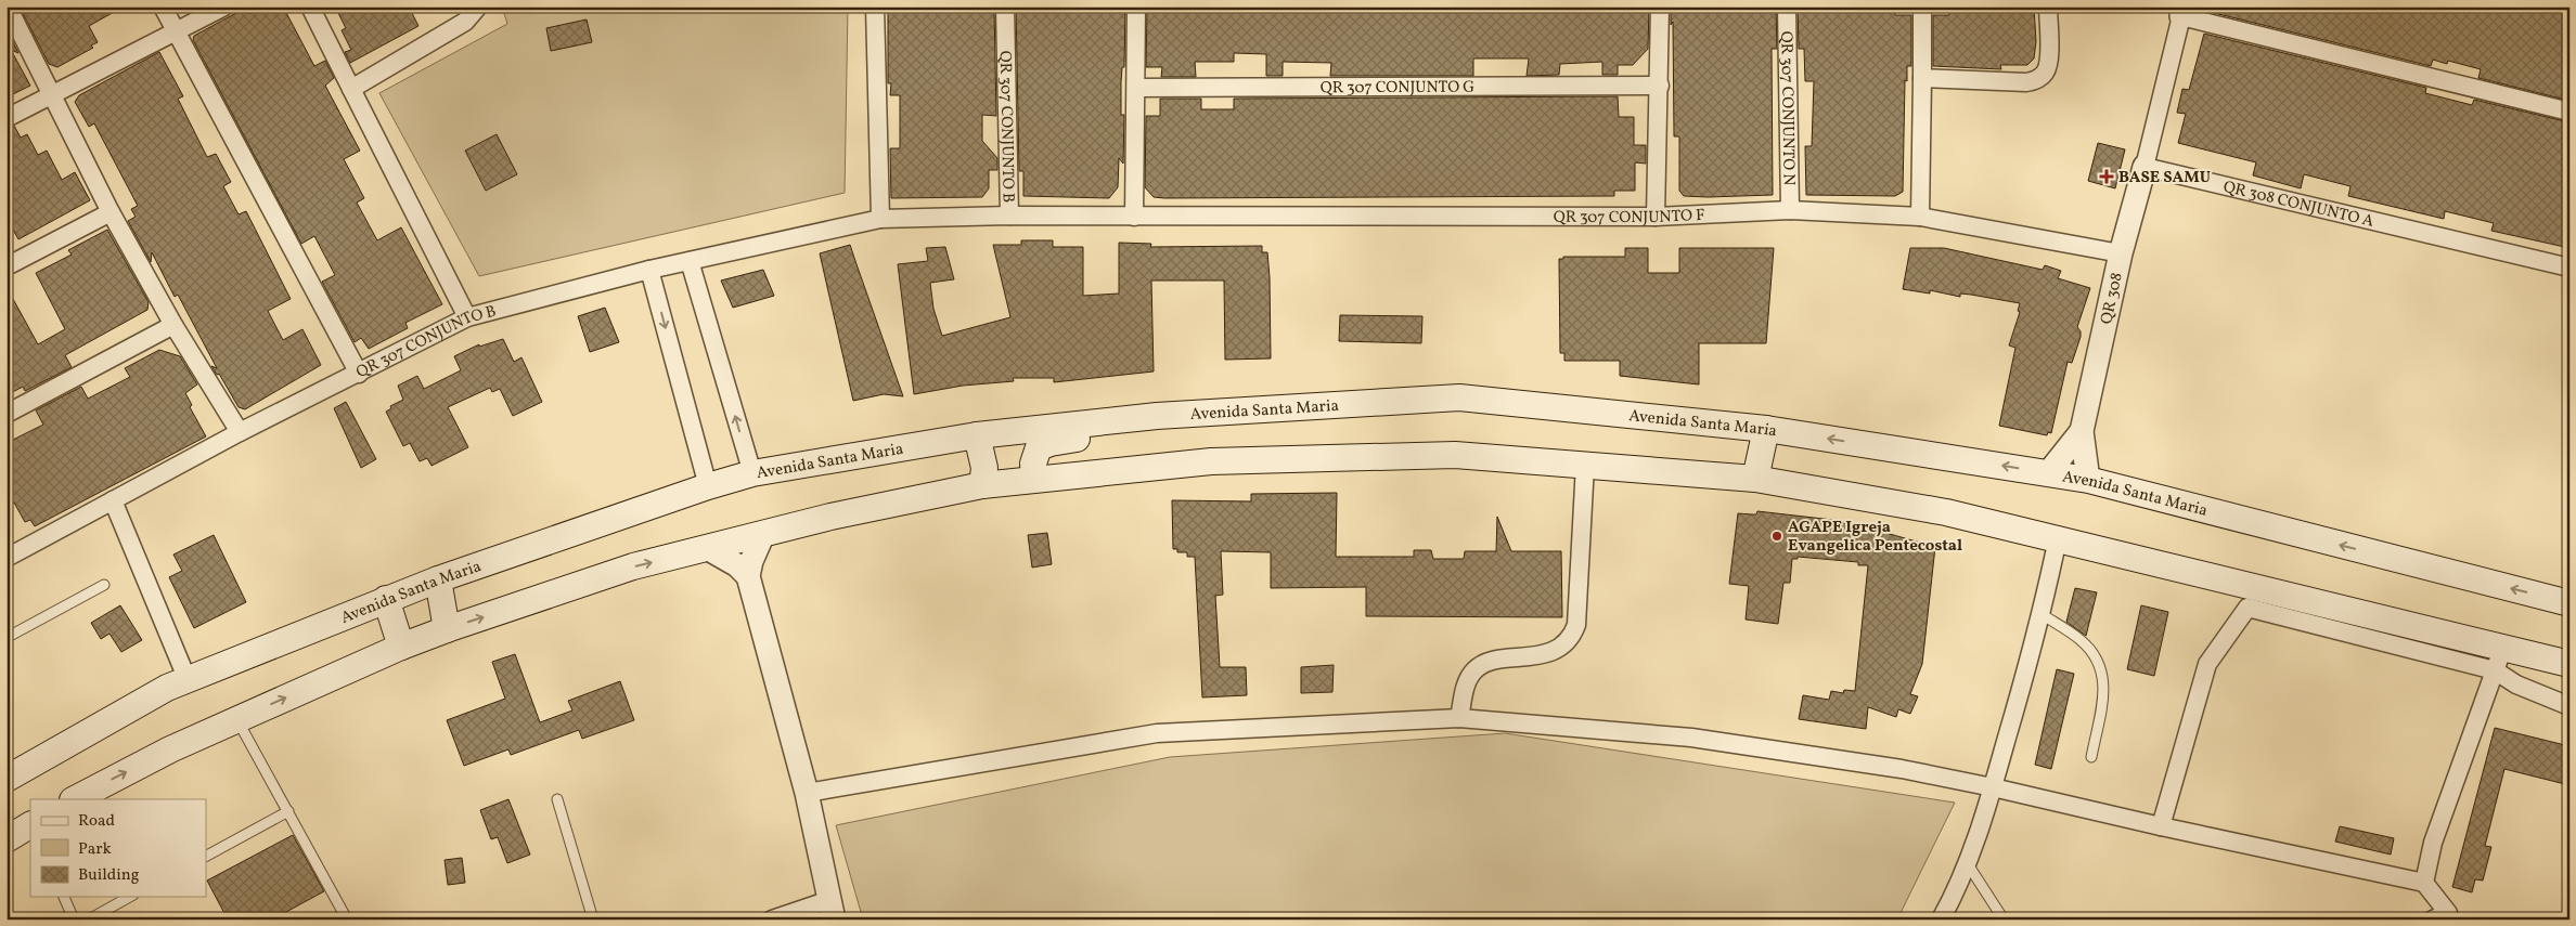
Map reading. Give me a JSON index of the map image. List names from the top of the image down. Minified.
{"streets":{"main road":["Avenida Santa Maria"],"street":["QR 307 CONJUNTO G","QR 307 CONJUNTO N","QR 307 CONJUNTO B","QR 308 CONJUNTO A","QR 307 CONJUNTO F","QR 308"]},"crossings":[["QR 307 CONJUNTO N","QR 307 CONJUNTO F"],["QR 307 CONJUNTO B","QR 307 CONJUNTO F"],["QR 308 CONJUNTO A","QR 308"],["QR 307 CONJUNTO F","QR 308"],["QR 308","Avenida Santa Maria"]],"places":{"health":["BASE SAMU"],"other":["AGAPE Igreja Evangelica Pentecostal"]},"legend":["Road","Park","Building"]}
